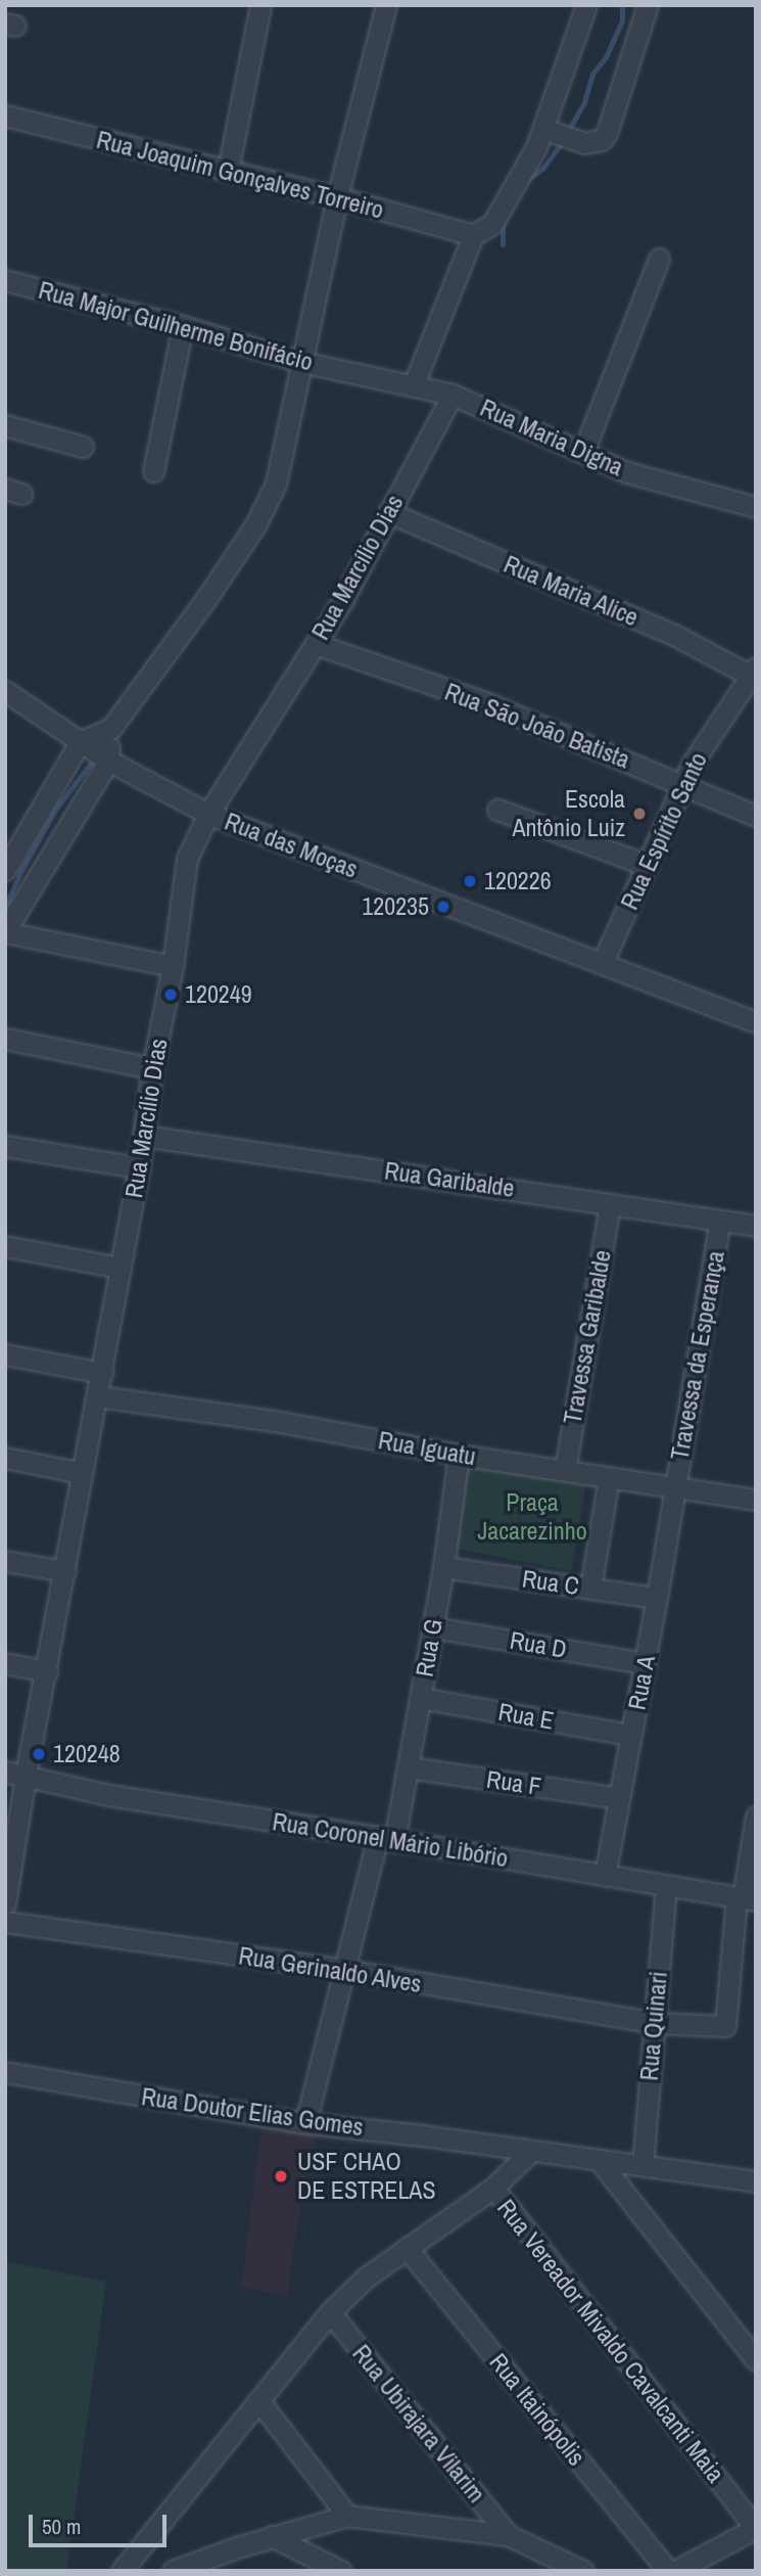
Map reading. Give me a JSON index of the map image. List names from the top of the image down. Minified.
{"streets":{"street":["Rua Joaquim Gonçalves Torreiro","Rua Major Guilherme Bonifácio","Rua Maria Digna","Rua Marcílio Dias","Rua Maria Alice","Rua São João Batista","Rua Espírito Santo","Rua das Moças","Rua Garibalde","Travessa Garibalde","Travessa da Esperança","Rua Iguatu","Rua C","Rua D","Rua G","Rua A","Rua E","Rua F","Rua Coronel Mário Libório","Rua Gerinaldo Alves","Rua Quinari","Rua Doutor Elias Gomes","Rua Vereador Mivaldo Cavalcanti Maia","Rua Itainópolis","Rua Ubirajara Vilarim"]},"crossings":[["Rua Major Guilherme Bonifácio","Rua Maria Digna"],["Rua Maria Digna","Rua Marcílio Dias"],["Rua Marcílio Dias","Rua Maria Alice"],["Rua Marcílio Dias","Rua São João Batista"],["Rua Marcílio Dias","Rua das Moças"],["Rua Marcílio Dias","Rua Garibalde"],["Rua Marcílio Dias","Rua Iguatu"],["Rua Marcílio Dias","Rua Coronel Mário Libório"],["Rua Maria Alice","Rua Espírito Santo"],["Rua São João Batista","Rua Espírito Santo"],["Rua Espírito Santo","Rua das Moças"],["Rua Garibalde","Travessa Garibalde"],["Rua Garibalde","Travessa da Esperança"],["Travessa Garibalde","Rua Iguatu"],["Travessa da Esperança","Rua Iguatu"],["Travessa da Esperança","Rua A"],["Rua Iguatu","Rua G"],["Rua Iguatu","Rua A"],["Rua C","Rua G"],["Rua C","Rua A"],["Rua D","Rua G"],["Rua D","Rua A"],["Rua G","Rua E"],["Rua G","Rua F"],["Rua G","Rua Coronel Mário Libório"],["Rua G","Rua Gerinaldo Alves"],["Rua G","Rua Doutor Elias Gomes"],["Rua A","Rua E"],["Rua A","Rua F"],["Rua A","Rua Coronel Mário Libório"],["Rua Coronel Mário Libório","Rua Gerinaldo Alves"],["Rua Coronel Mário Libório","Rua Quinari"],["Rua Gerinaldo Alves","Rua Quinari"],["Rua Quinari","Rua Doutor Elias Gomes"]],"parks":["Praça Jacarezinho"],"places":["Escola Antônio Luiz","120226","120235","120249","120248","USF CHAO DE ESTRELAS"],"scale_bar":"50 m"}
